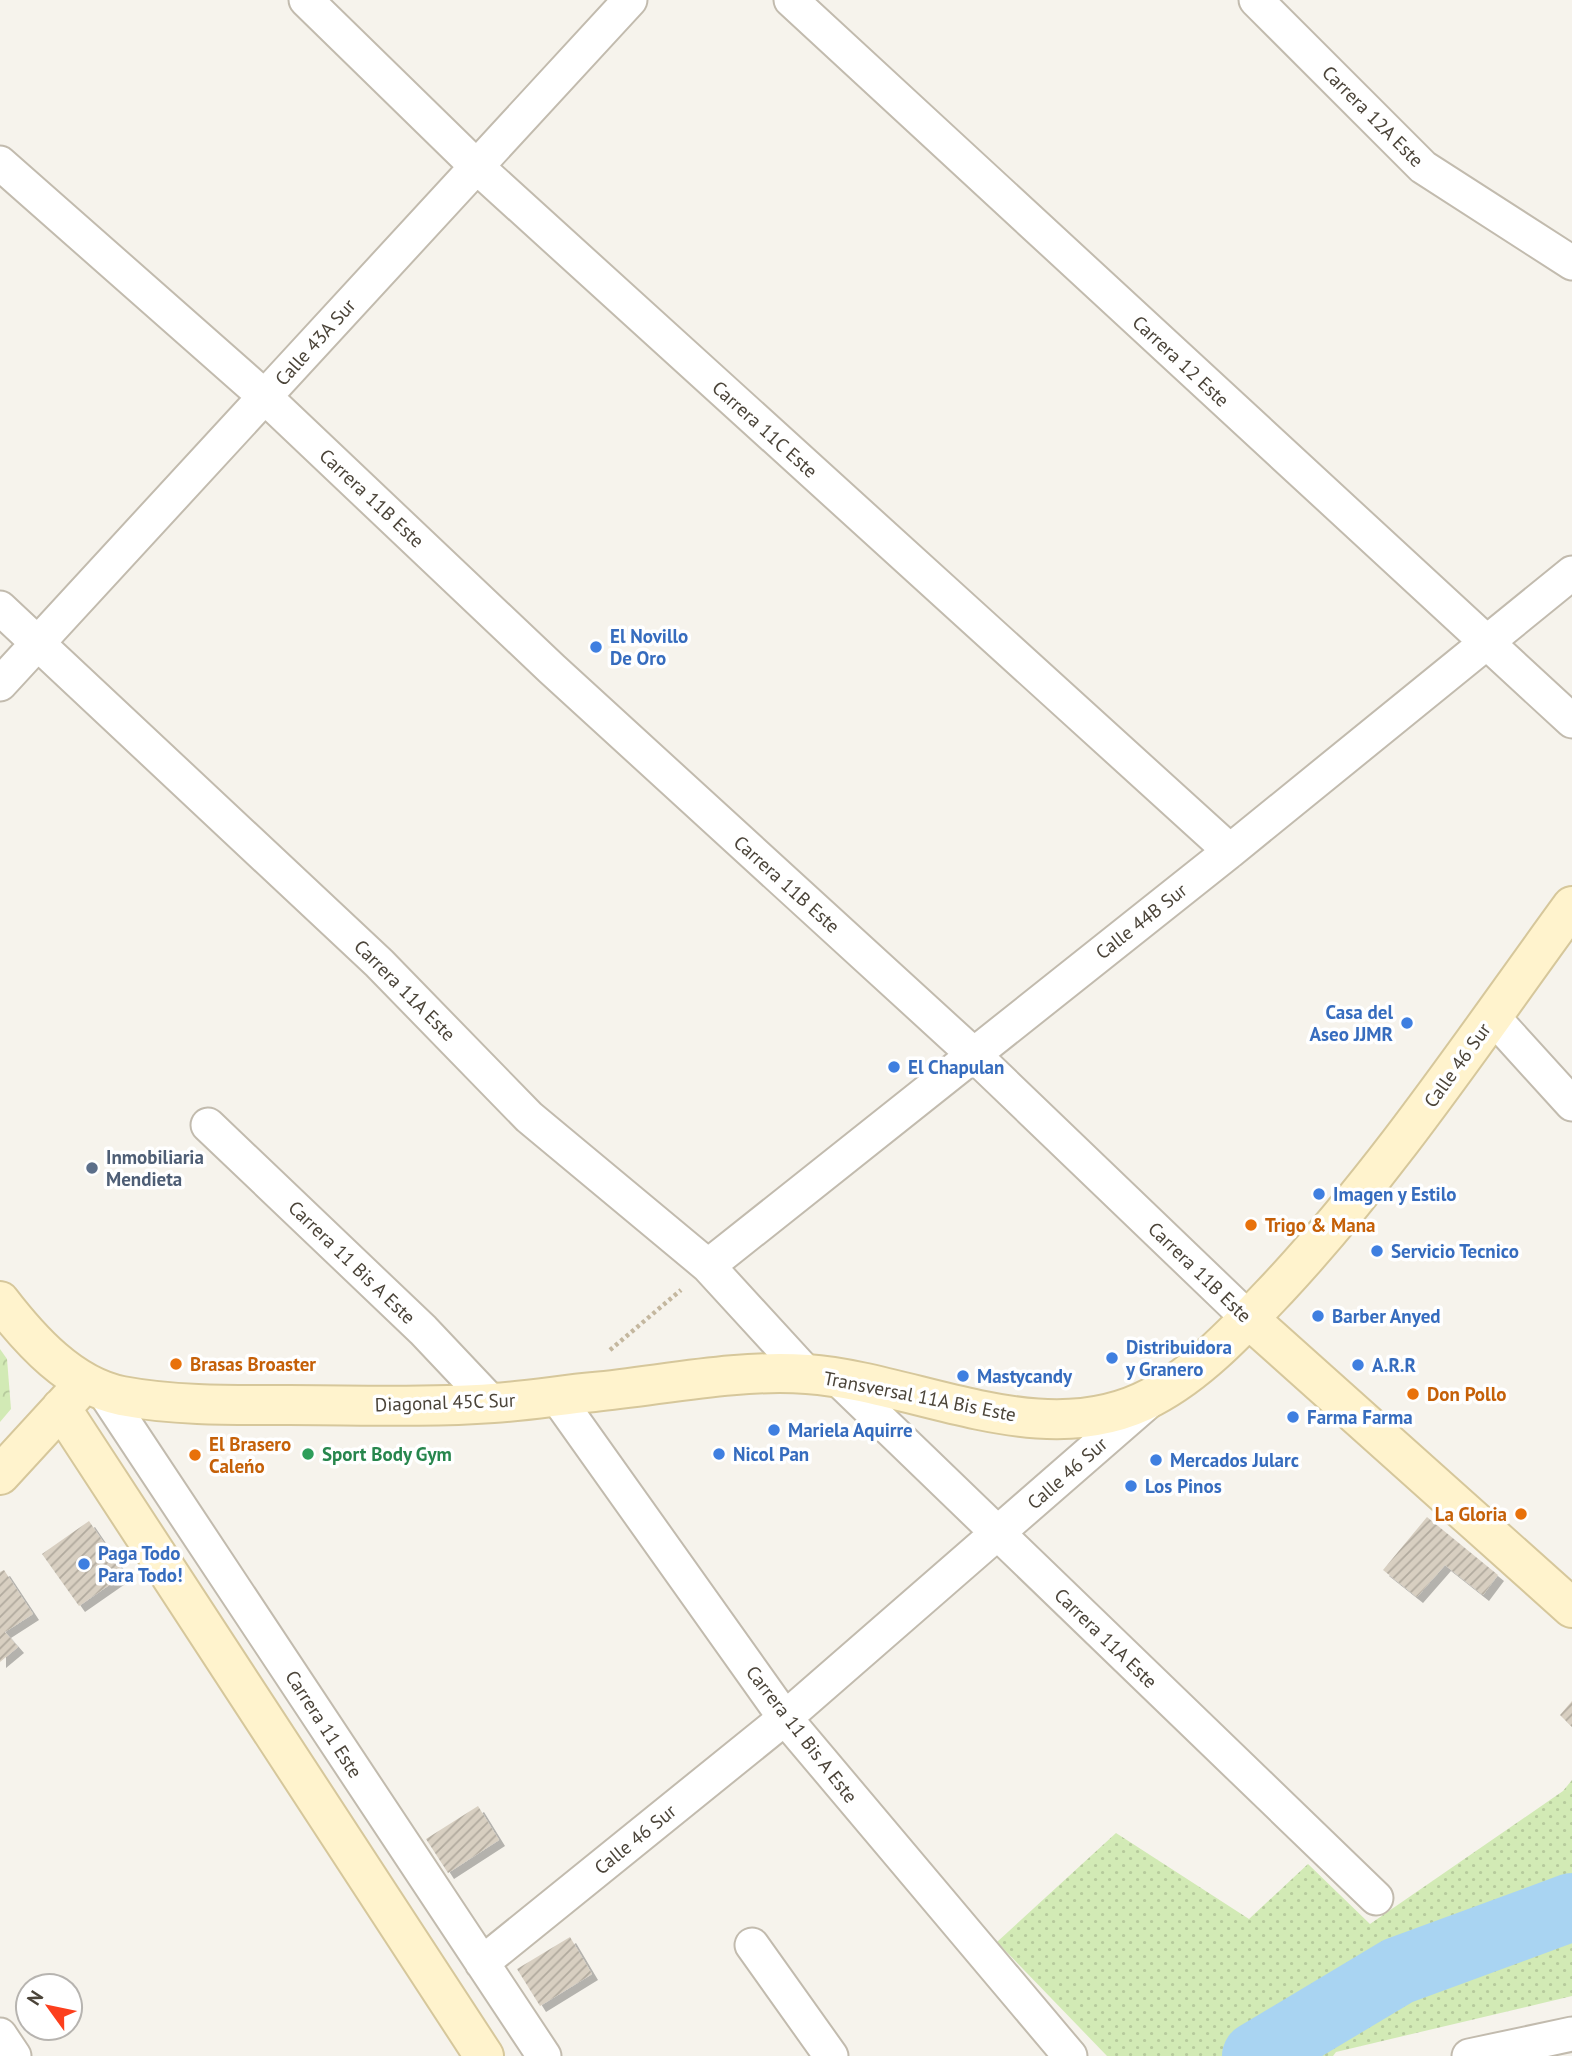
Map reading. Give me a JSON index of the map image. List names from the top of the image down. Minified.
{"streets":{"street":["Carrera 12A Este","Calle 43A Sur","Carrera 12 Este","Carrera 11C Este","Carrera 11B Este","Calle 44B Sur","Carrera 11A Este","Calle 46 Sur","Carrera 11 Bis A Este","Transversal 11A Bis Este","Diagonal 45C Sur","Carrera 11 Este"]},"crossings":[["Calle 43A Sur","Carrera 11C Este"],["Calle 43A Sur","Carrera 11B Este"],["Calle 43A Sur","Carrera 11A Este"],["Carrera 12 Este","Calle 44B Sur"],["Carrera 11C Este","Calle 44B Sur"],["Carrera 11B Este","Calle 44B Sur"],["Carrera 11B Este","Calle 46 Sur"],["Calle 44B Sur","Carrera 11A Este"],["Carrera 11A Este","Calle 46 Sur"],["Carrera 11A Este","Transversal 11A Bis Este"],["Carrera 11A Este","Diagonal 45C Sur"],["Calle 46 Sur","Carrera 11 Bis A Este"],["Calle 46 Sur","Transversal 11A Bis Este"],["Calle 46 Sur","Carrera 11 Este"],["Carrera 11 Bis A Este","Diagonal 45C Sur"],["Transversal 11A Bis Este","Diagonal 45C Sur"],["Diagonal 45C Sur","Carrera 11 Este"]],"places":["El Novillo De Oro","Casa del Aseo JJMR","El Chapulan","Inmobiliaria Mendieta","Imagen y Estilo","Trigo & Mana","Servicio Tecnico","Barber Anyed","Distribuidora y Granero","Brasas Broaster","A.R.R","Mastycandy","Don Pollo","Farma Farma","Mariela Aquirre","Sport Body Gym","Nicol Pan","El Brasero Caleńo","Mercados Jularc","Los Pinos","La Gloria","Paga Todo Para Todo!"],"north":"top left"}
